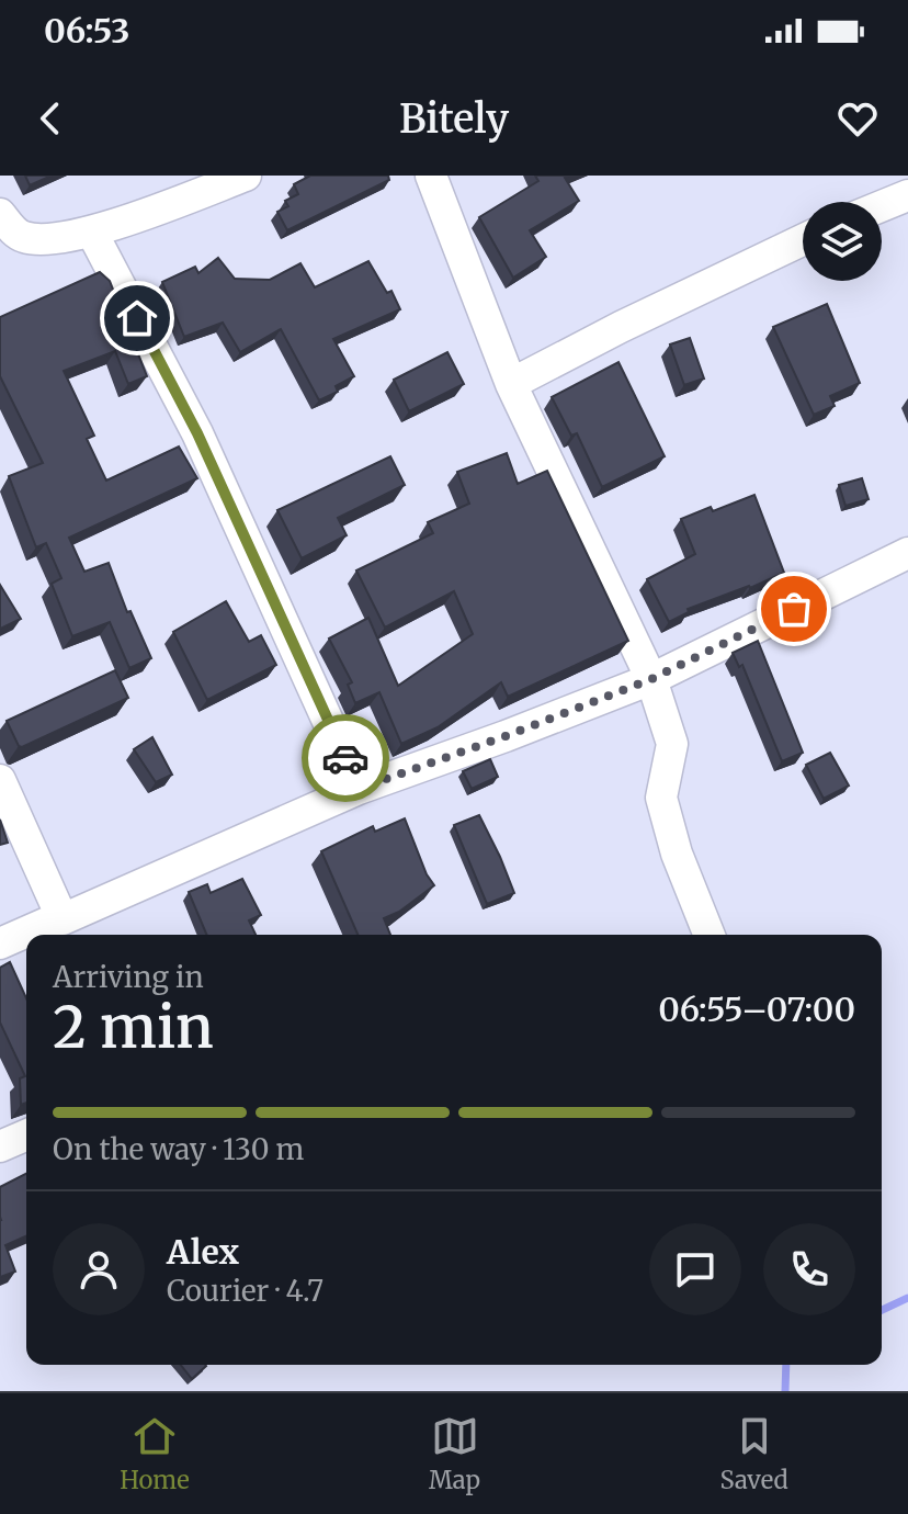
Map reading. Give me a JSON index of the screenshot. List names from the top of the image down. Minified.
{"page":{"status":"06:53","header":"Bitely","heading":["2 min","Arriving in","06:55–07:00"],"panel":["Alex","Courier · 4.7"],"bar":"On the way · 130 m","tabs":["Home","Map","Saved"]}}
